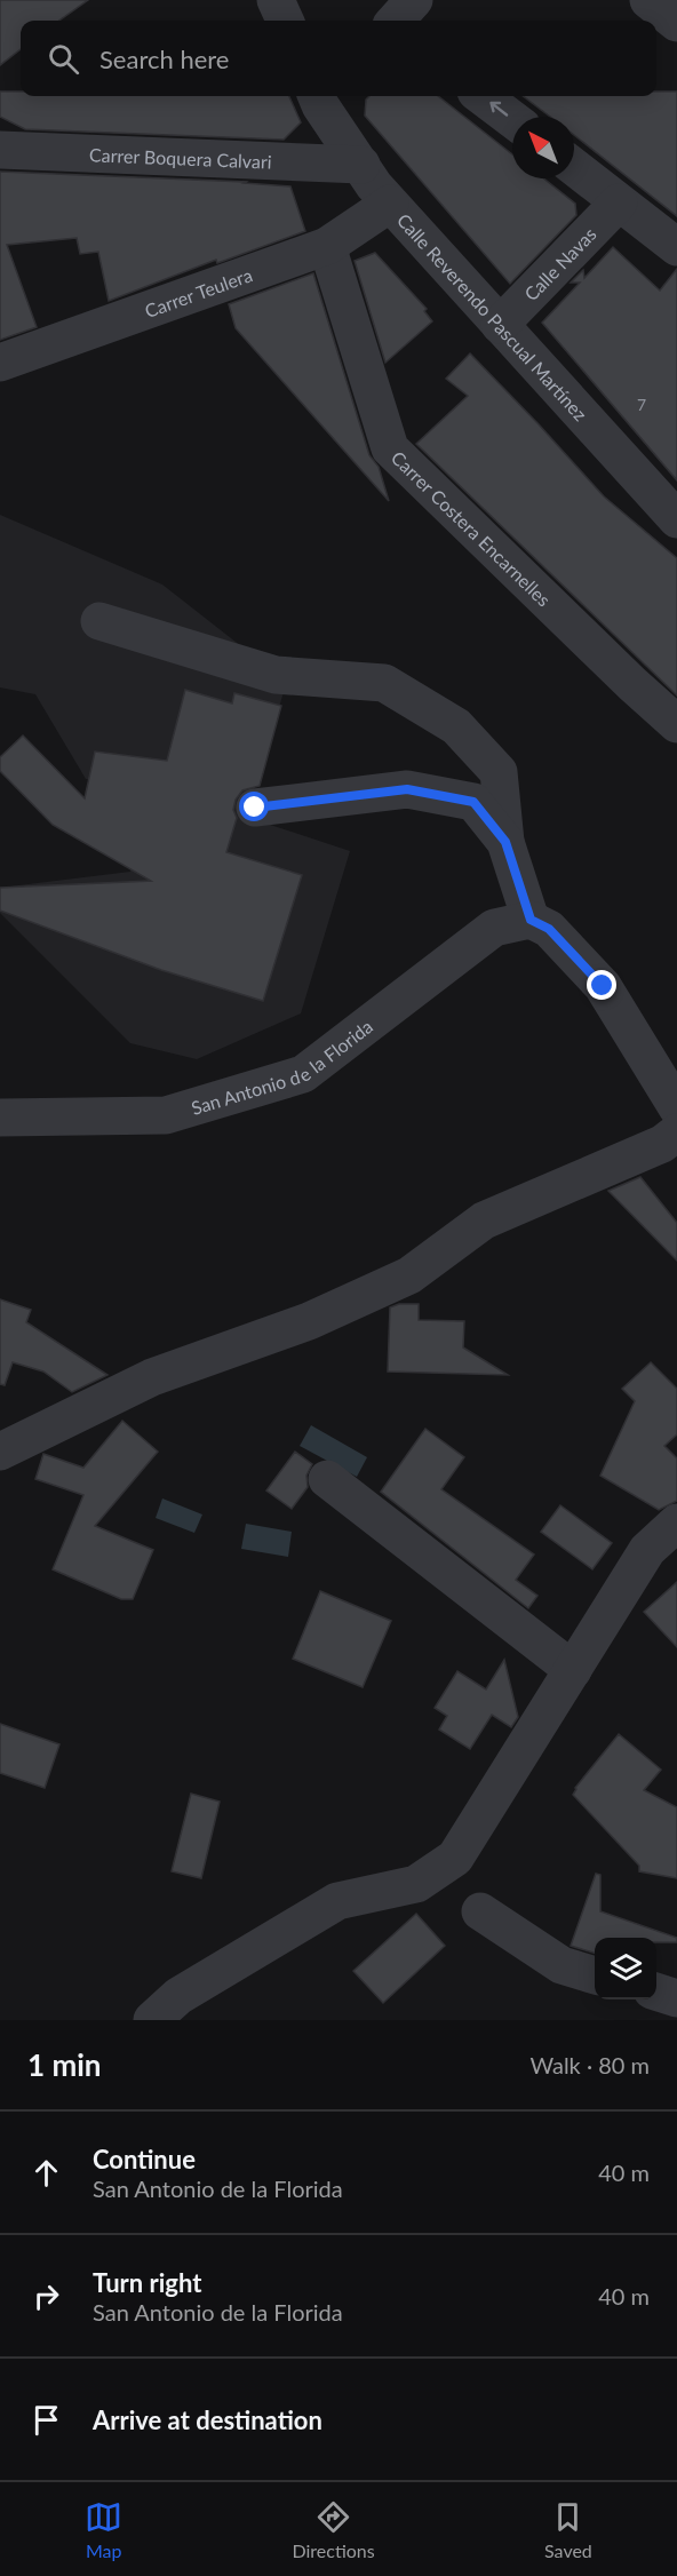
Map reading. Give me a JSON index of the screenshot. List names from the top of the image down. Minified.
{"streets":{"street":["Carrer Boquera Calvari","Calle Navas","Carrer Teulera","Calle Reverendo Pascual Martínez","Carrer Costera Encarnelles","San Antonio de la Florida"]},"crossings":[["Carrer Boquera Calvari","Calle Reverendo Pascual Martínez"],["Calle Navas","Calle Reverendo Pascual Martínez"],["Carrer Teulera","Calle Reverendo Pascual Martínez"],["Carrer Teulera","Carrer Costera Encarnelles"]],"house_numbers":["7"],"north":"top left","page":{"search":"Search here","heading":["1 min","Walk · 80 m"],"list":[["Continue","San Antonio de la Florida","40 m"],["Turn right","San Antonio de la Florida","40 m"],"Arrive at destination"],"nav":["Map","Directions","Saved"]}}
